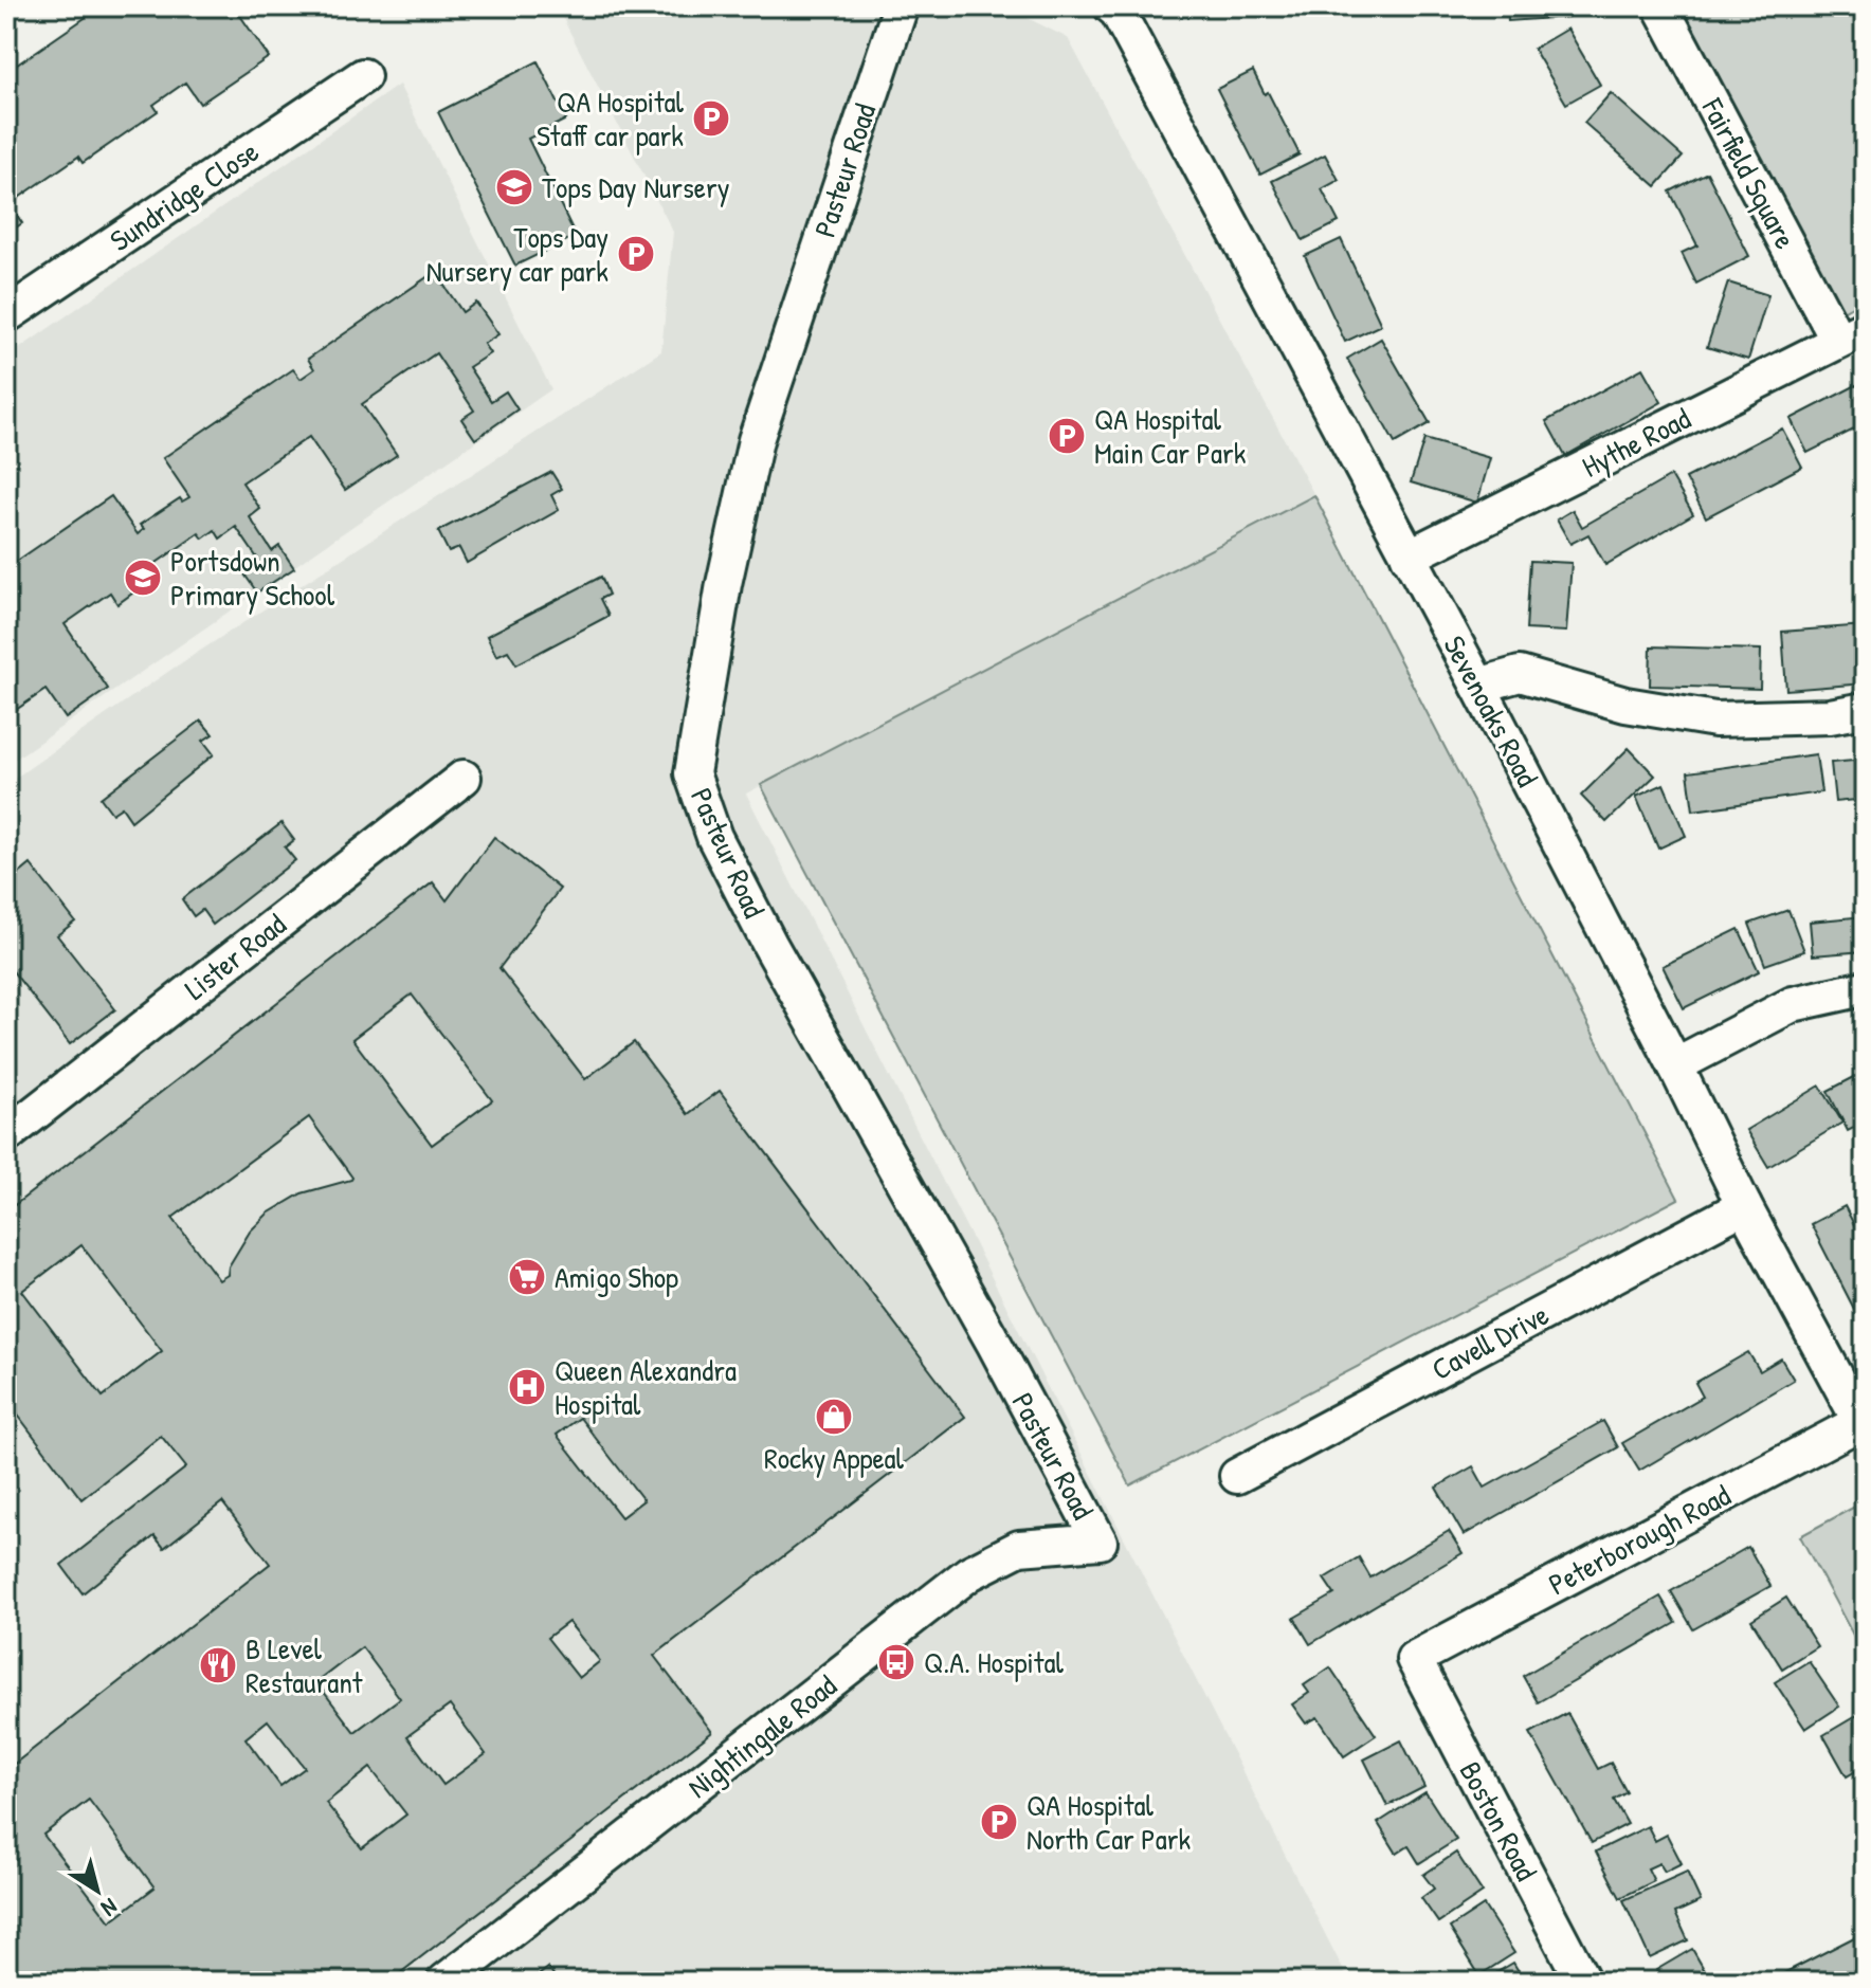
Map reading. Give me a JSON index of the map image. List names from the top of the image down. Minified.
{"streets":{"street":["Pasteur Road","Fairfield Square","Sundridge Close","Hythe Road","Sevenoaks Road","Lister Road","Cavell Drive","Peterborough Road","Nightingale Road","Boston Road"]},"crossings":[["Pasteur Road","Nightingale Road"],["Fairfield Square","Hythe Road"],["Hythe Road","Sevenoaks Road"],["Sevenoaks Road","Cavell Drive"],["Sevenoaks Road","Peterborough Road"],["Peterborough Road","Boston Road"]],"places":{"parking":["QA Hospital Staff car park","Tops Day Nursery car park","QA Hospital Main Car Park","QA Hospital North Car Park"],"school or university":["Tops Day Nursery","Portsdown Primary School"],"supermarket":["Amigo Shop"],"hospital":["Queen Alexandra Hospital"],"shop":["Rocky Appeal"],"bus stop":["Q.A. Hospital"],"restaurant":["B Level Restaurant"]},"north":"bottom right"}
